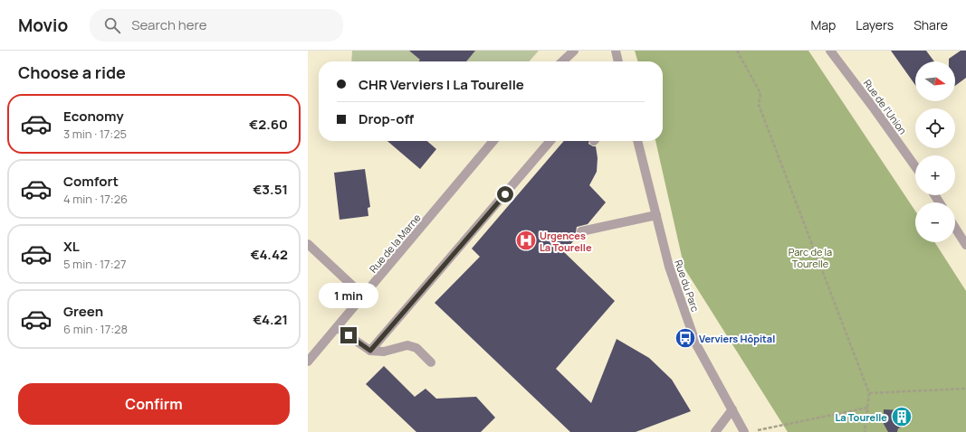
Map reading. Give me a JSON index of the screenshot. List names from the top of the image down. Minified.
{"streets":{"street":["Rue de l'Union","Rue de la Marne","Rue du Parc"]},"parks":["Parc de la Tourelle"],"places":{"hospital":["Urgences La Tourelle"],"bus stop":["Verviers Hôpital"],"building":["La Tourelle"]},"north":"right","page":{"header":"Movio","search":"Search here","nav":["Map","Layers","Share"],"heading":"Choose a ride","map_buttons":["+","−"],"banner":["CHR Verviers | La Tourelle","Drop-off"],"list":[{"name":"Economy","note":"3 min · 17:25","value":"€2.60"},{"name":"Comfort","note":"4 min · 17:26","value":"€3.51"},{"name":"XL","note":"5 min · 17:27","value":"€4.42"},{"name":"Green","note":"6 min · 17:28","value":"€4.21"}],"bubble":"1 min","buttons":"Confirm"}}
